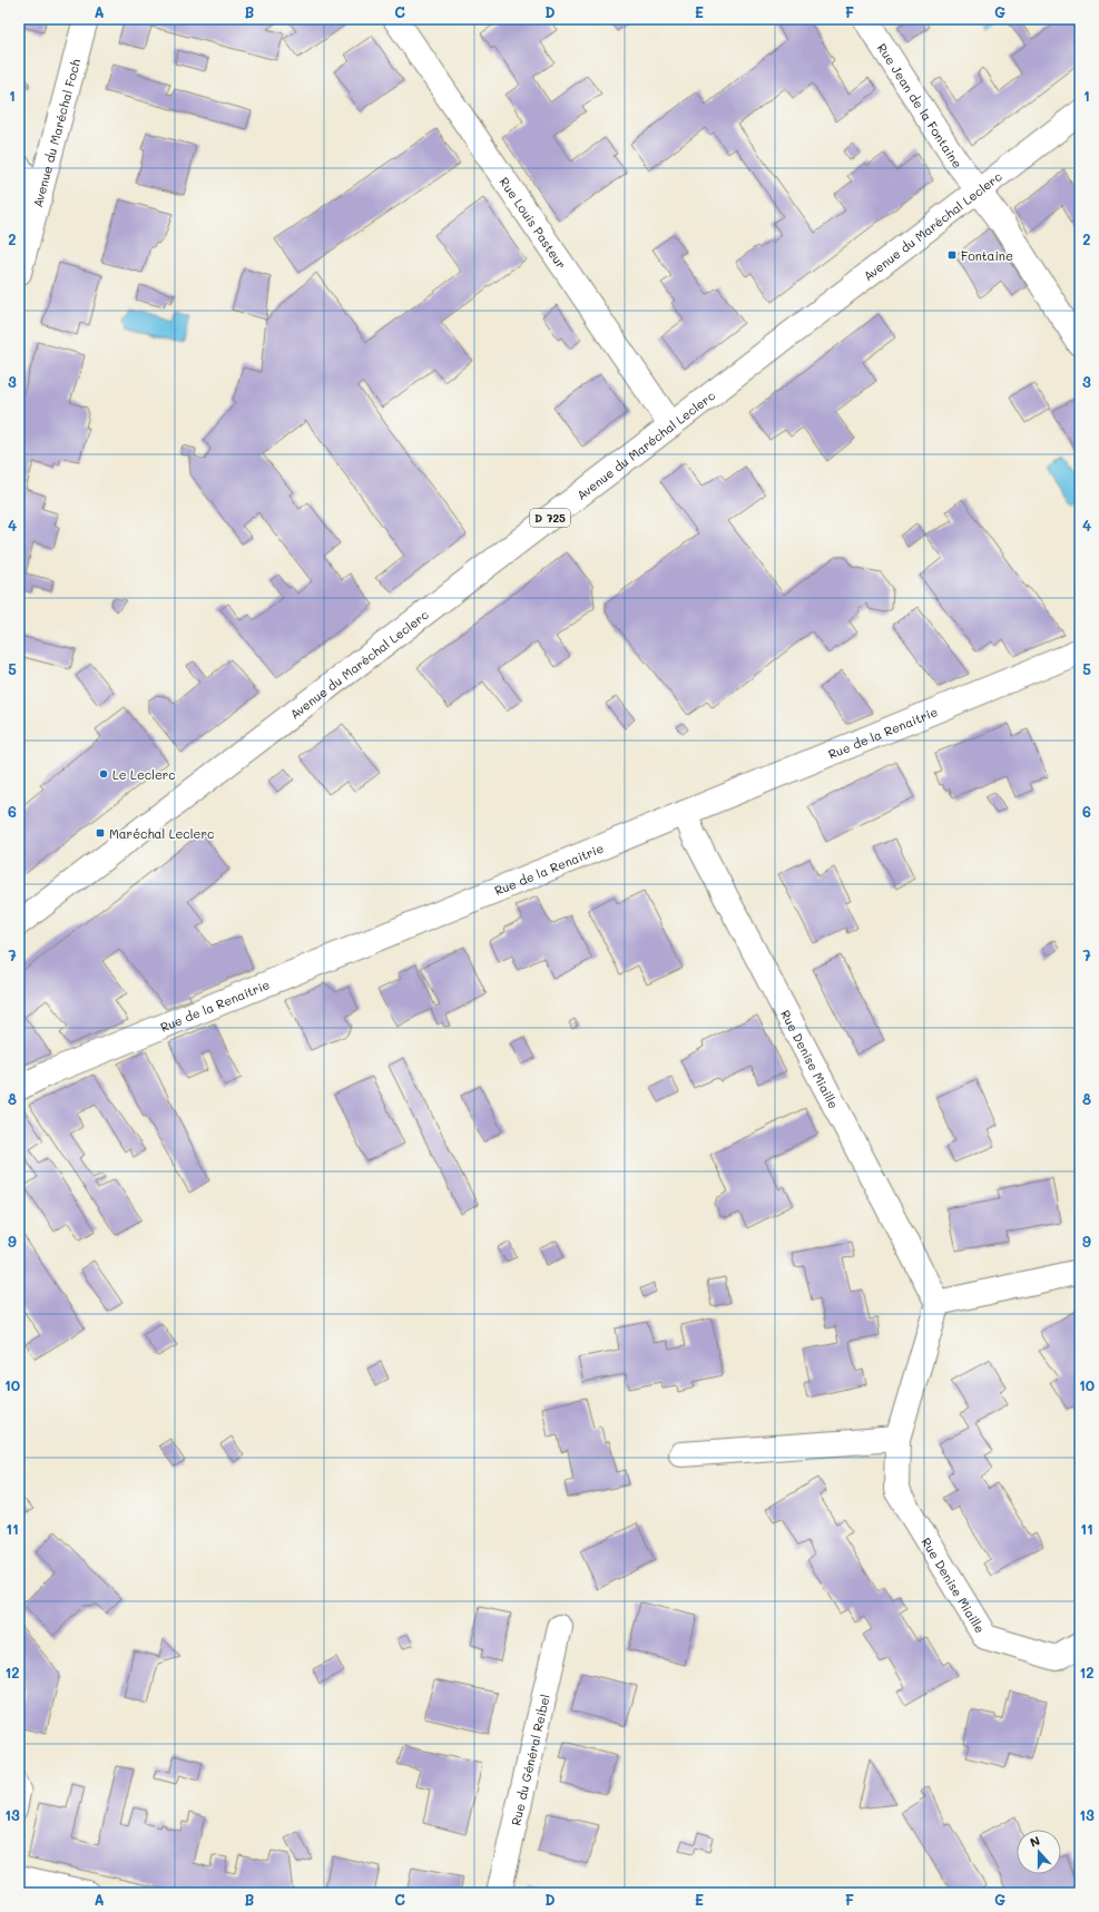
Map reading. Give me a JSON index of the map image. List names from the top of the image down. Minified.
{"streets":{"street":["Rue Jean de la Fontaine","Avenue du Maréchal Foch","Rue Louis Pasteur","Avenue du Maréchal Leclerc","D 725","Rue de la Renaitrie","Rue Denise Miaille","Rue du Général Reibel"]},"crossings":[["Rue Jean de la Fontaine","Avenue du Maréchal Leclerc"],["Rue Louis Pasteur","Avenue du Maréchal Leclerc"],["Rue de la Renaitrie","Rue Denise Miaille"]],"places":{"transit":["Fontaine","Maréchal Leclerc"],"other":["Le Leclerc"]},"north":"top","grid":{"columns":["A","B","C","D","E","F","G"],"rows":["1","2","3","4","5","6","7","8","9","10","11","12","13"]}}
